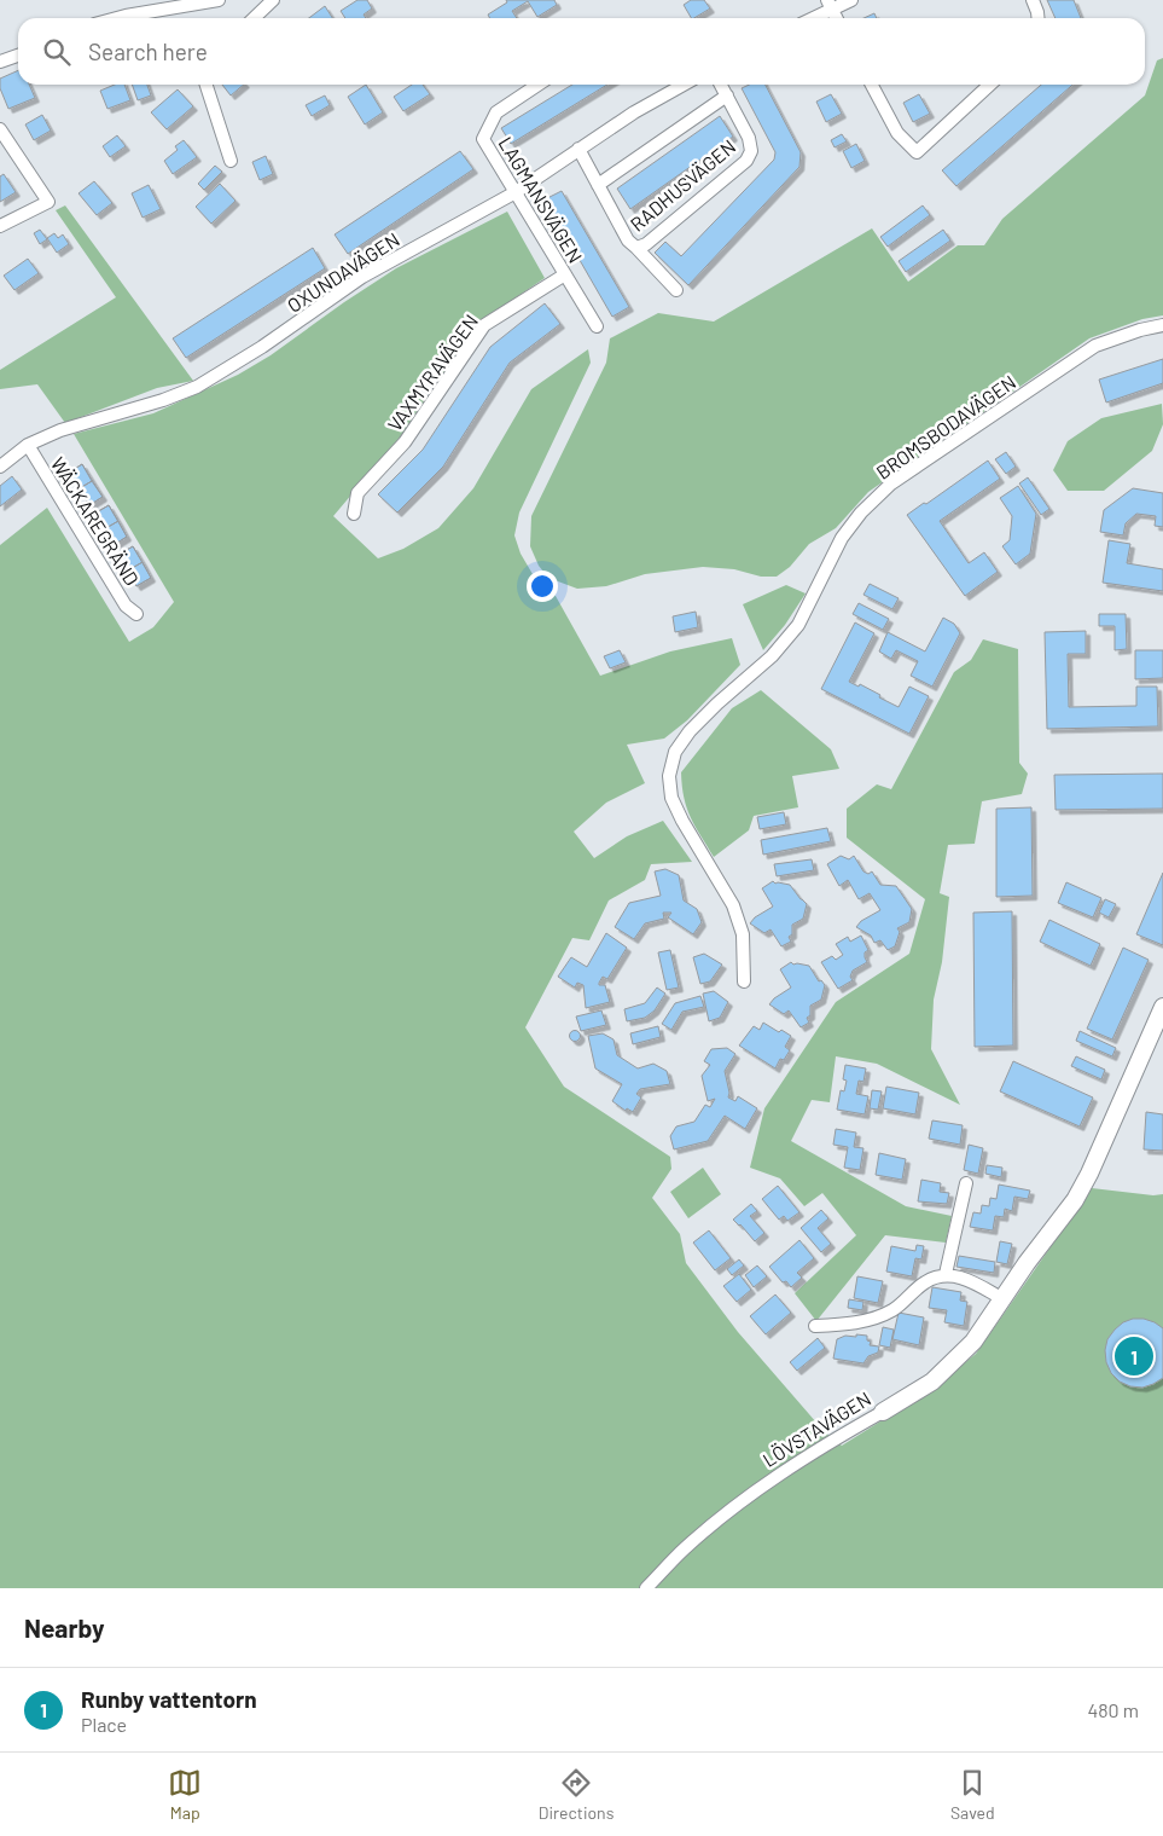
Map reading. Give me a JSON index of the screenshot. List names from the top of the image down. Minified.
{"streets":{"street":["RADHUSVÄGEN","LAGMANSVÄGEN","OXUNDAVÄGEN","VAXMYRAVÄGEN","BROMSBODAVÄGEN","WÄCKAREGRÄND","LÖVSTAVÄGEN"]},"crossings":[["RADHUSVÄGEN","OXUNDAVÄGEN"],["LAGMANSVÄGEN","OXUNDAVÄGEN"],["LAGMANSVÄGEN","VAXMYRAVÄGEN"],["OXUNDAVÄGEN","WÄCKAREGRÄND"]],"page":{"search":"Search here","pins":"1","heading":"Nearby","list":[{"mark":"1","name":"Runby vattentorn","note":"Place","value":"480 m"}],"nav":["Map","Directions","Saved"]}}
